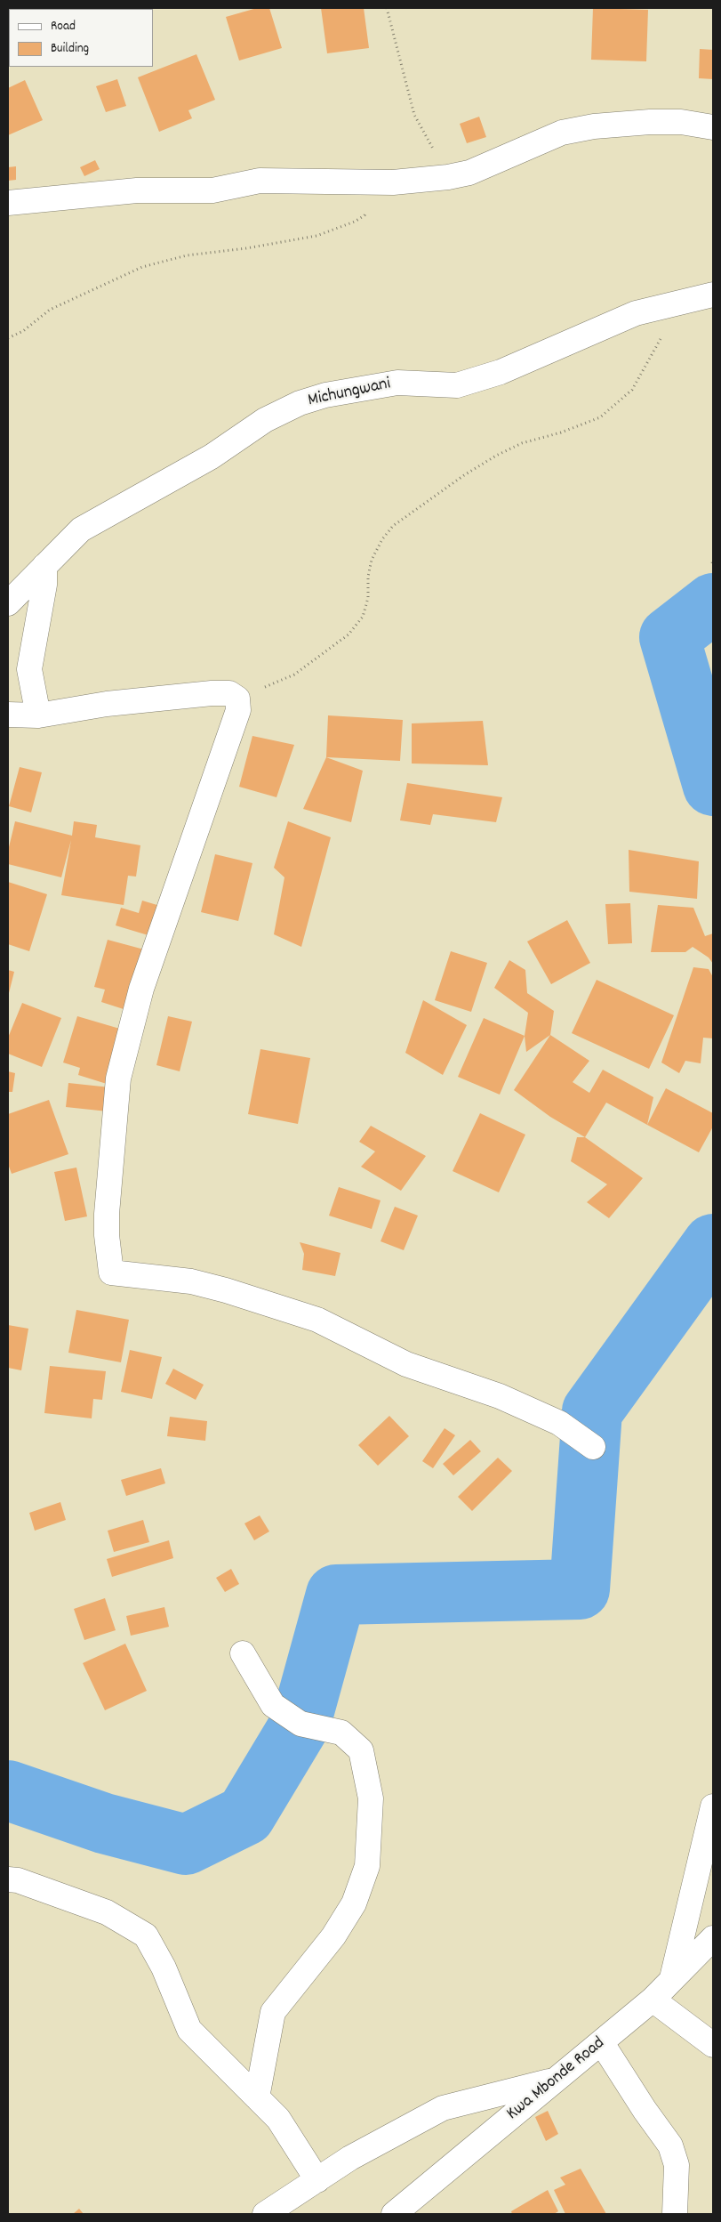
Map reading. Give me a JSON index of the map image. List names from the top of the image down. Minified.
{"streets":{"street":["Michungwani","Kwa Mbonde Road"]},"legend":["Road","Building"]}
